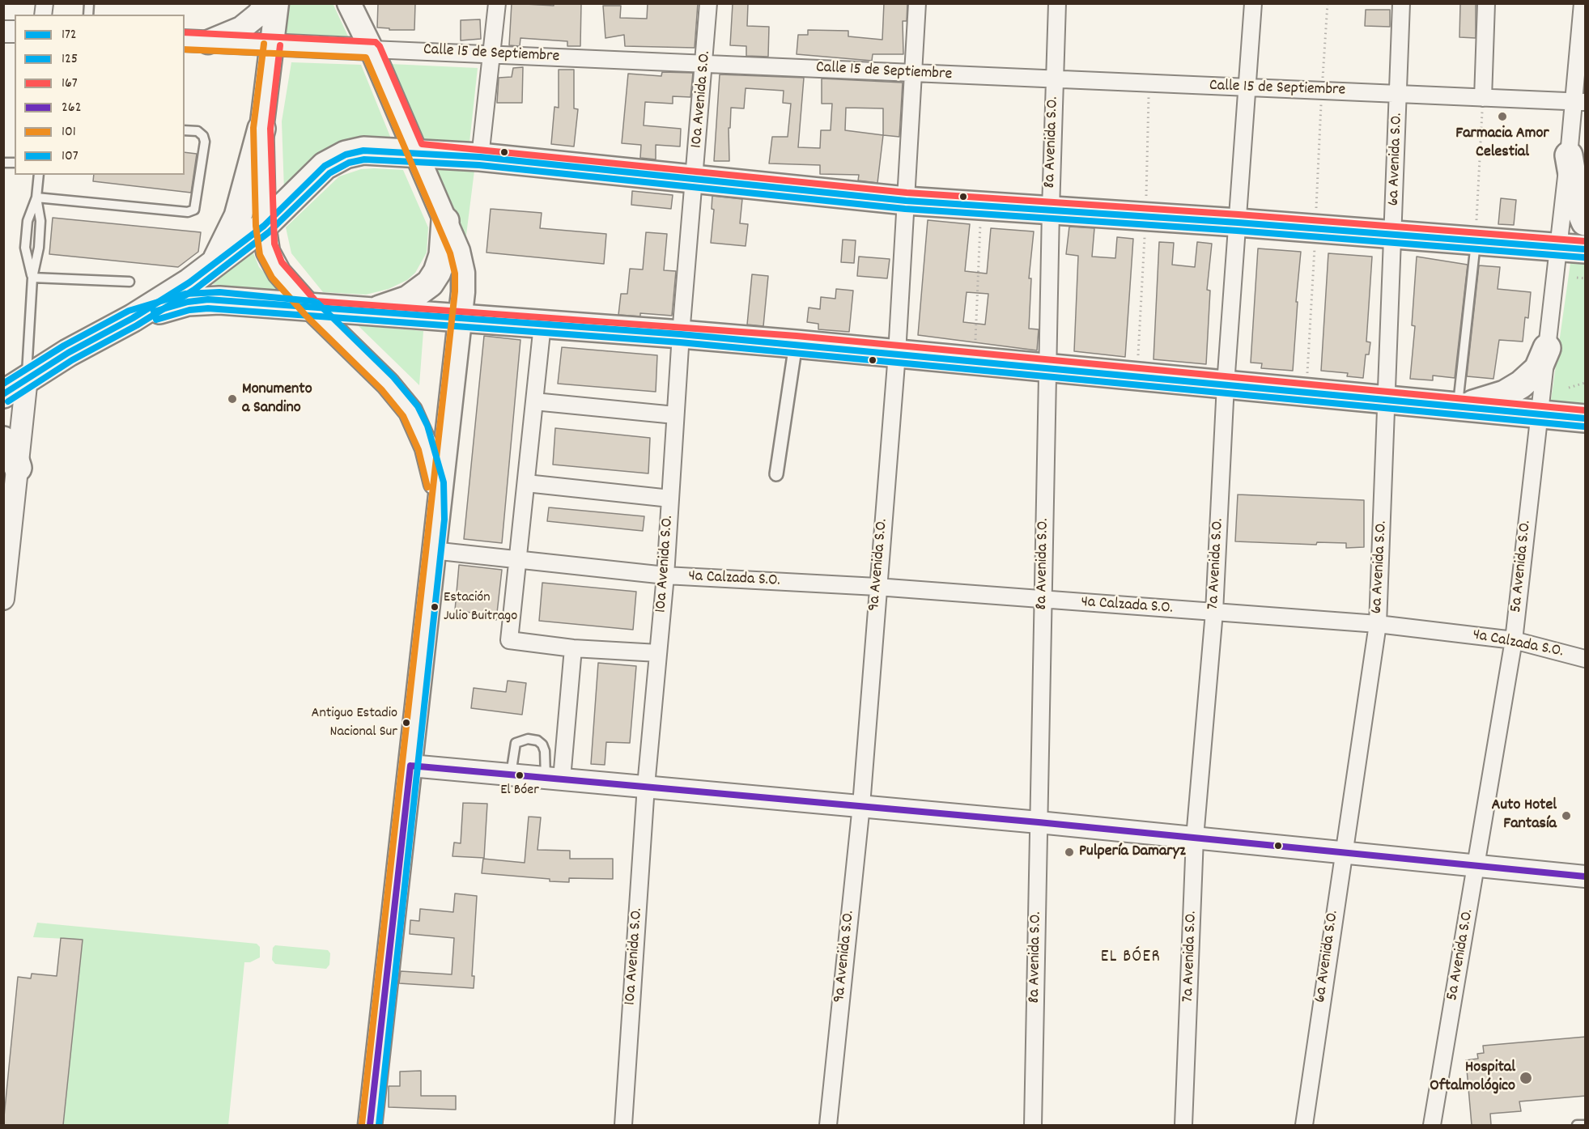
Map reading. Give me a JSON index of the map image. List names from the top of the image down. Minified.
{"streets":{"street":["Calle 15 de Septiembre","10a Avenida S.O.","8a Avenida S.O.","6a Avenida S.O.","7a Avenida S.O.","9a Avenida S.O.","5a Avenida S.O.","4a Calzada S.O."]},"crossings":[["Calle 15 de Septiembre","10a Avenida S.O."],["Calle 15 de Septiembre","8a Avenida S.O."],["Calle 15 de Septiembre","6a Avenida S.O."],["Calle 15 de Septiembre","7a Avenida S.O."],["Calle 15 de Septiembre","9a Avenida S.O."],["Calle 15 de Septiembre","5a Avenida S.O."],["10a Avenida S.O.","4a Calzada S.O."],["8a Avenida S.O.","4a Calzada S.O."],["6a Avenida S.O.","4a Calzada S.O."],["7a Avenida S.O.","4a Calzada S.O."],["9a Avenida S.O.","4a Calzada S.O."],["5a Avenida S.O.","4a Calzada S.O."]],"districts":["EL BÓER"],"places":["Farmacia Amor Celestial","Monumento a Sandino","Estación Julio Buitrago","Antiguo Estadio Nacional Sur","El Bóer","Auto Hotel Fantasía","Pulpería Damaryz","Hospital Oftalmológico"],"lines":["transit line 167","transit line 101","transit line 172","transit line 125","transit line 107","transit line 262"],"legend":["172","125","167","262","101","107"]}
